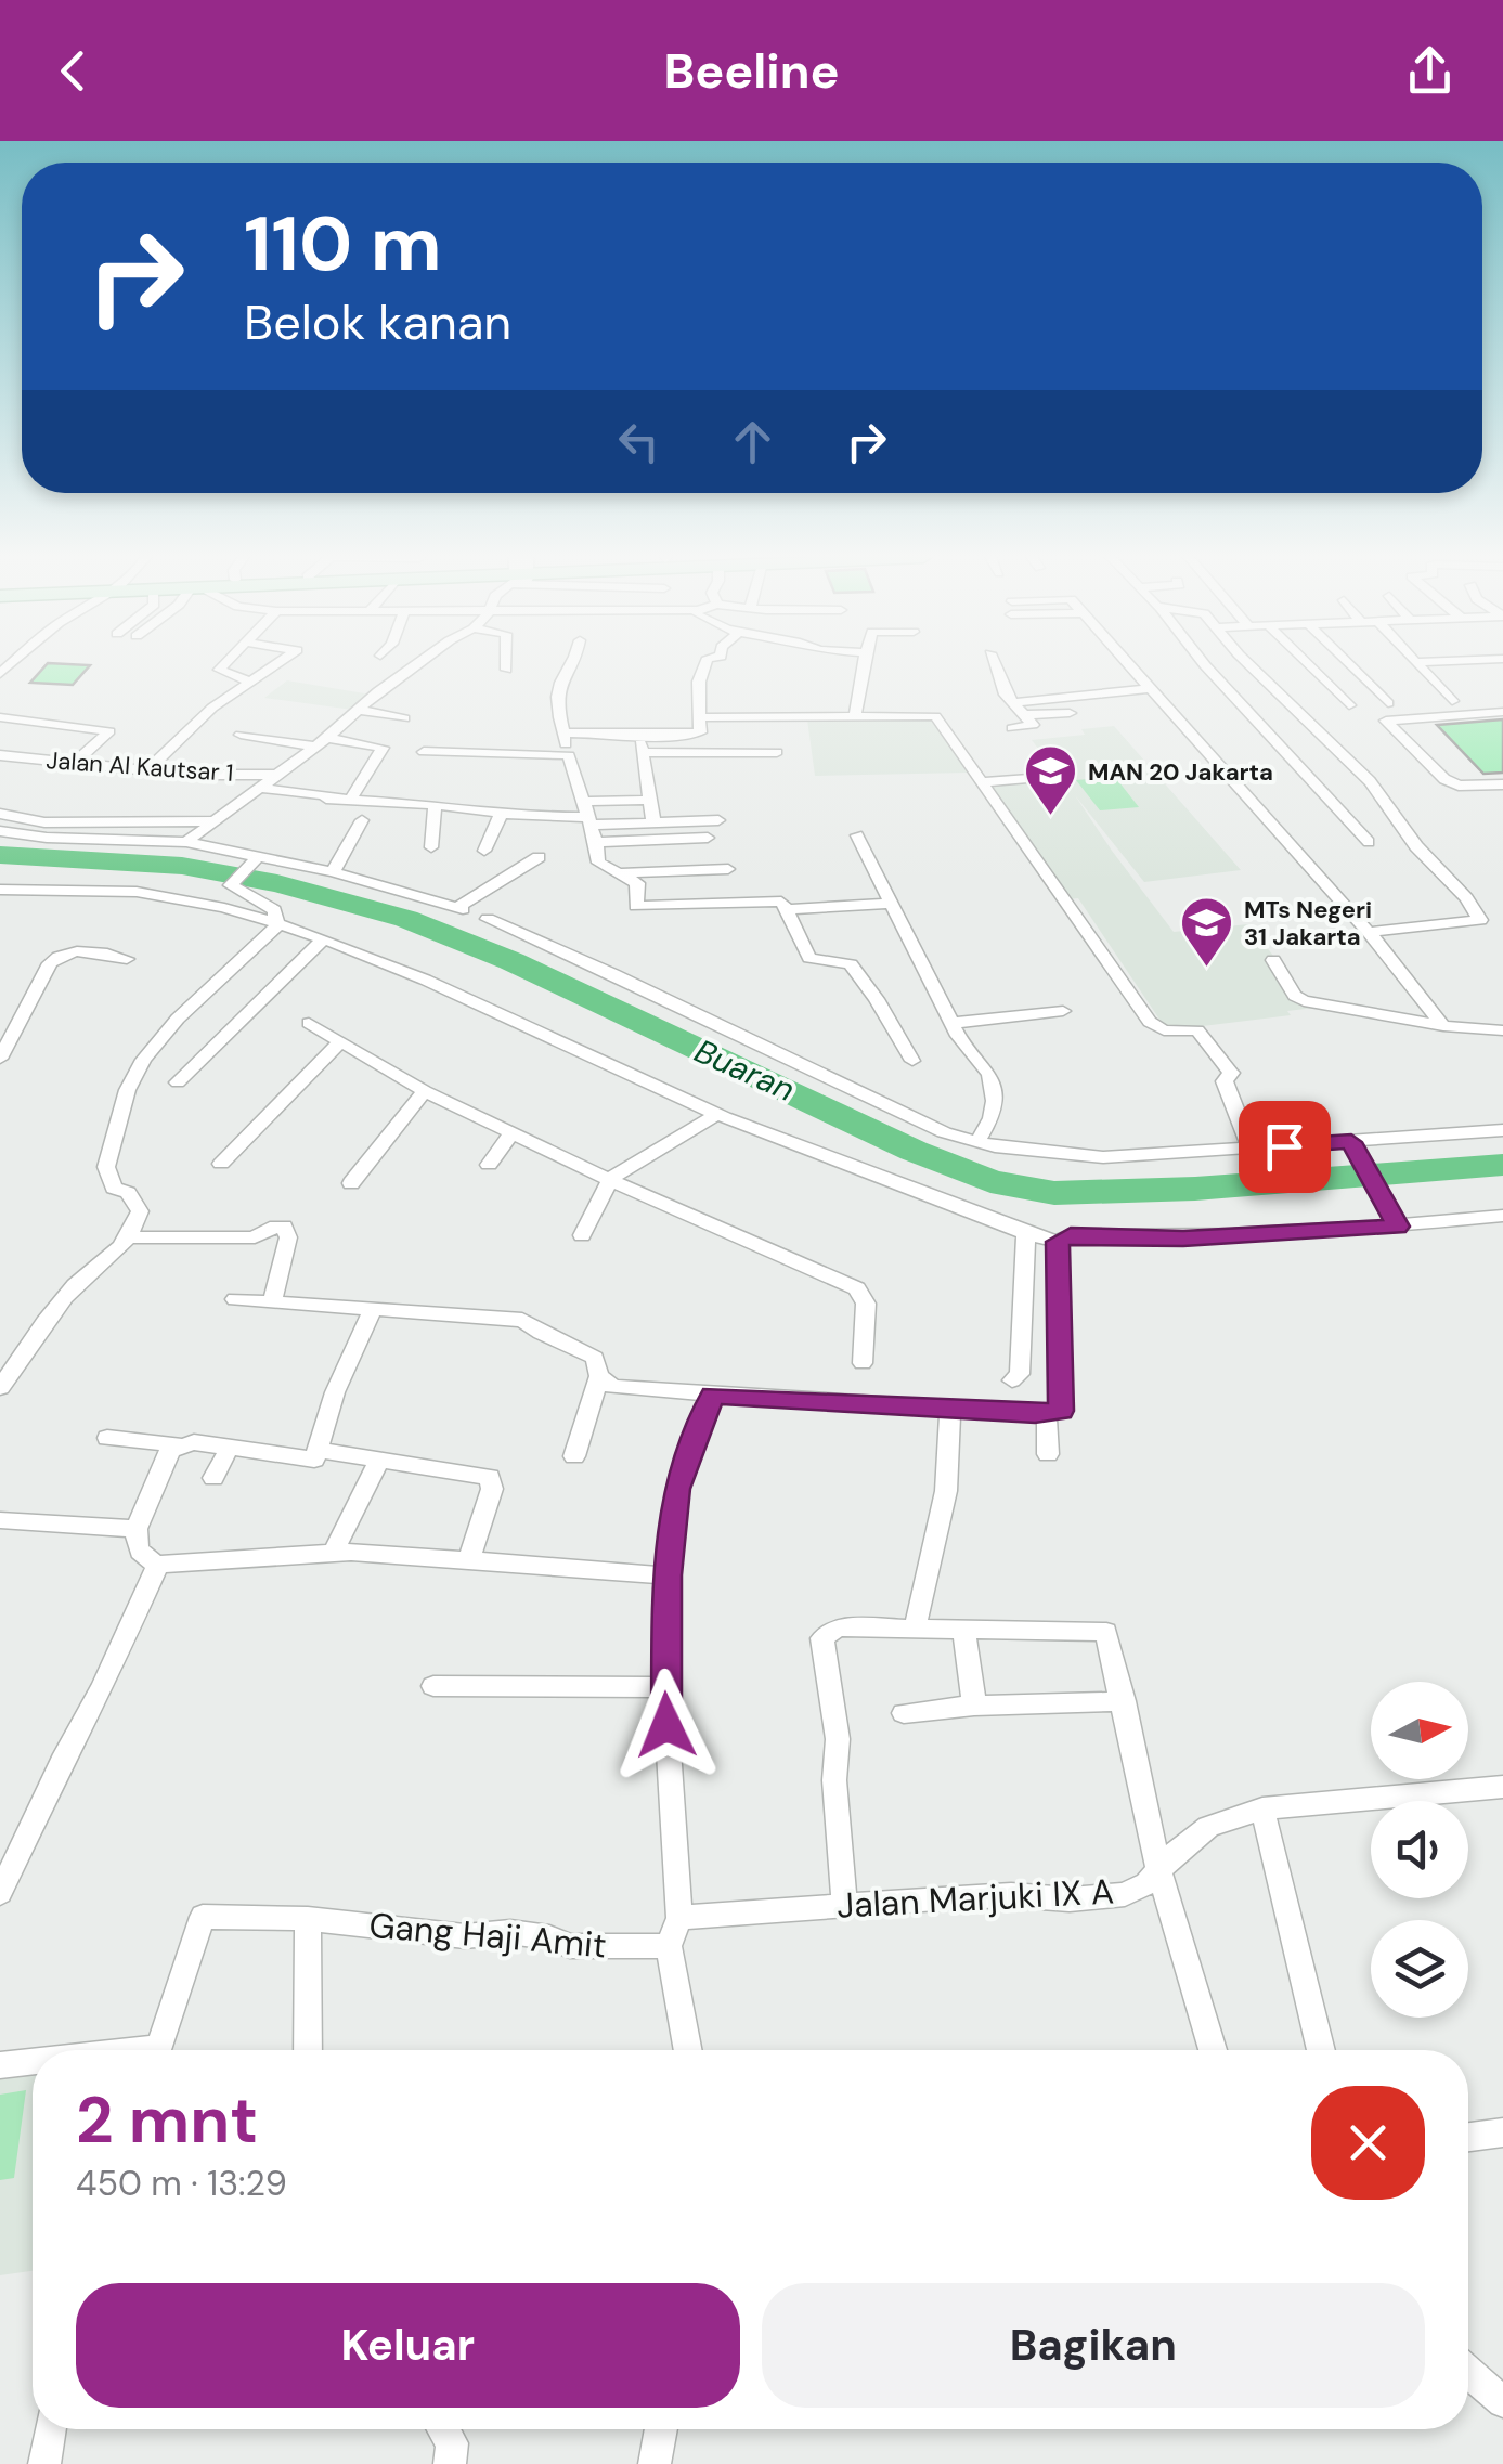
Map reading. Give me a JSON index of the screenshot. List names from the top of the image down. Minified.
{"streets":{"street":["Jalan Al Kautsar 1","Jalan Marjuki IX A","Gang Haji Amit"]},"water":["Buaran"],"places":{"school or university":["MAN 20 Jakarta","MTs Negeri 31 Jakarta"]},"north":"right","page":{"header":"Beeline","turn":["110 m","Belok kanan"],"heading":["2 mnt","450 m · 13:29"],"buttons":["Keluar","Bagikan"]}}
